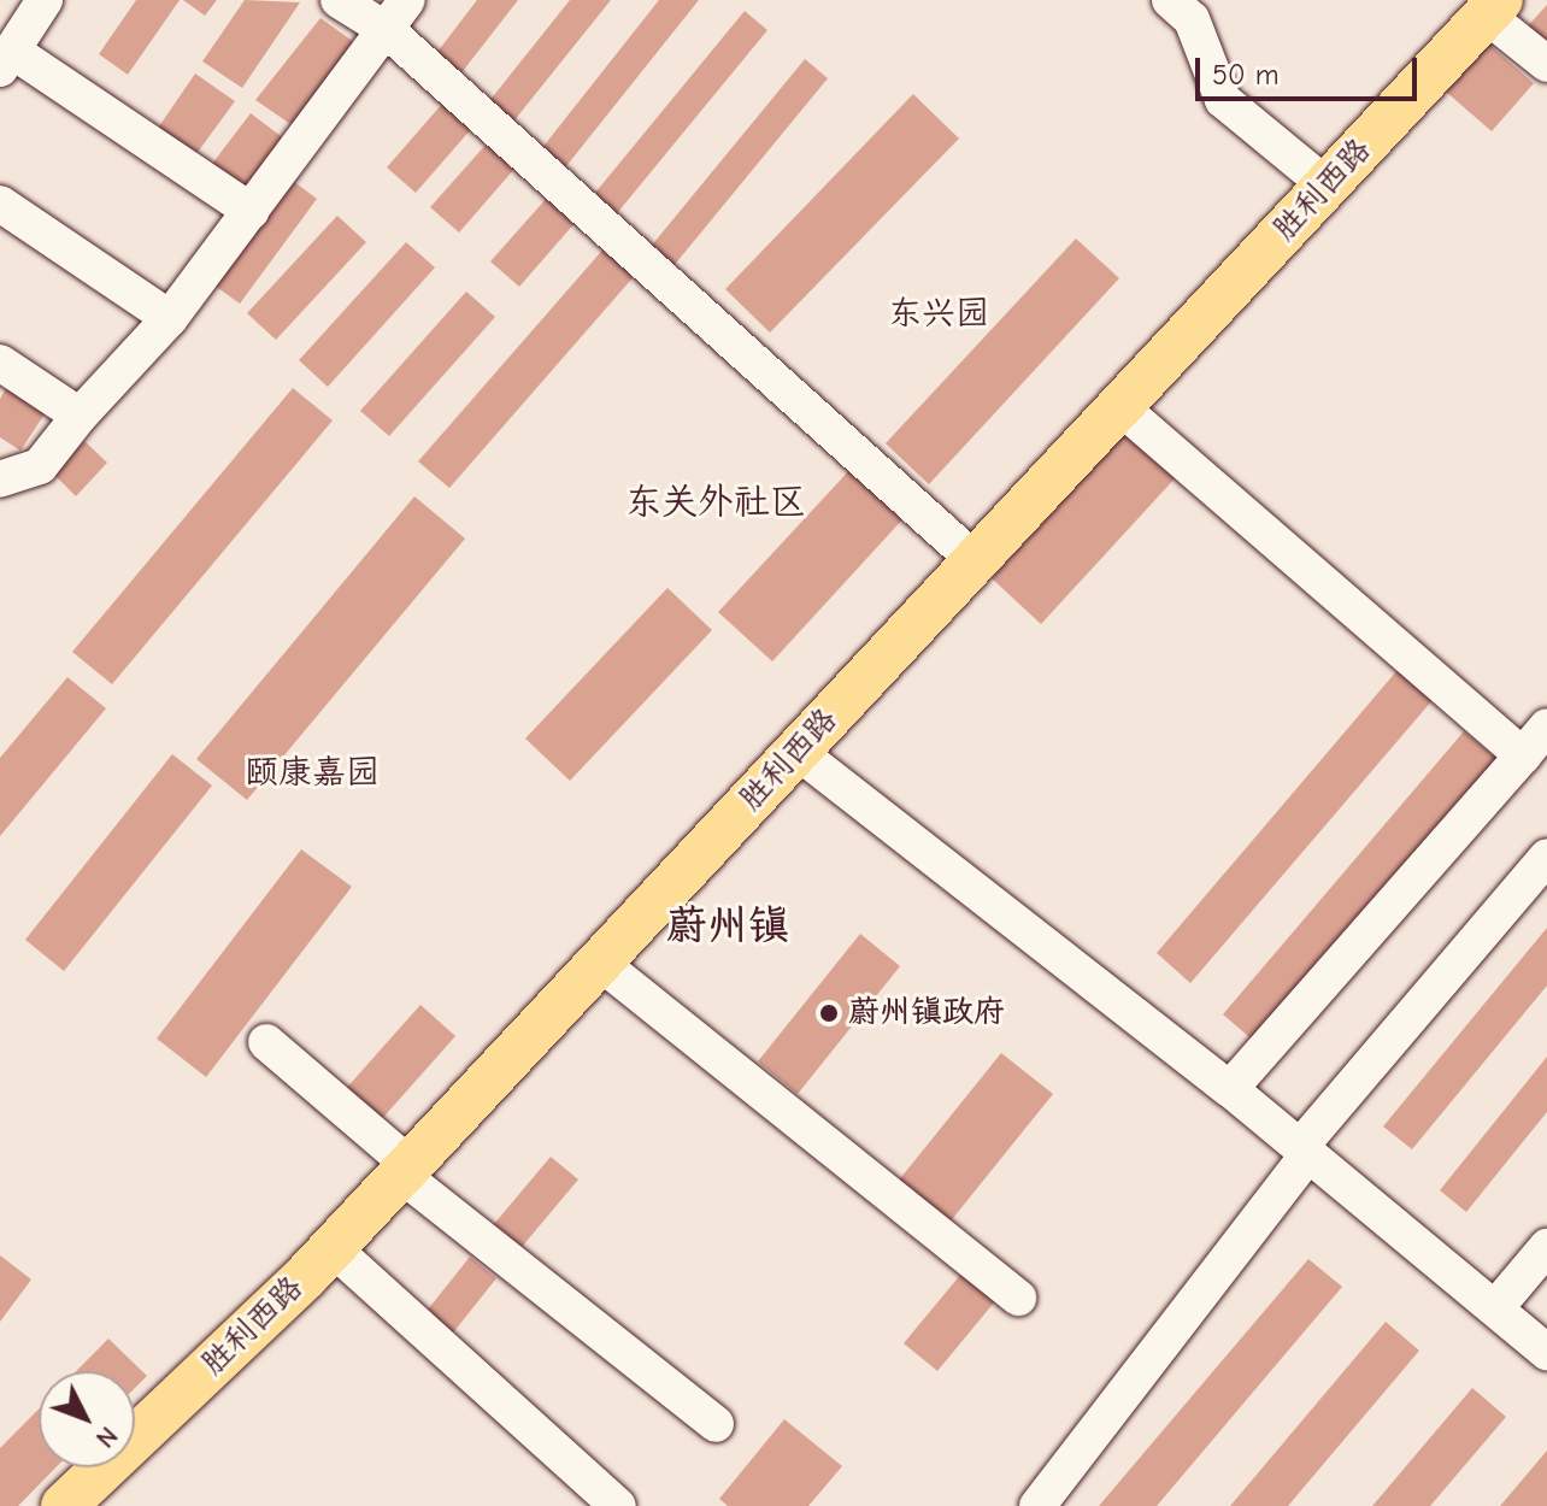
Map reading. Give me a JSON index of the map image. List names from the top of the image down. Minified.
{"streets":{"main road":["胜利西路"]},"districts":["东兴园","东关外社区","颐康嘉园","蔚州镇"],"places":["蔚州镇政府"],"scale_bar":"50 m","north":"bottom right"}
